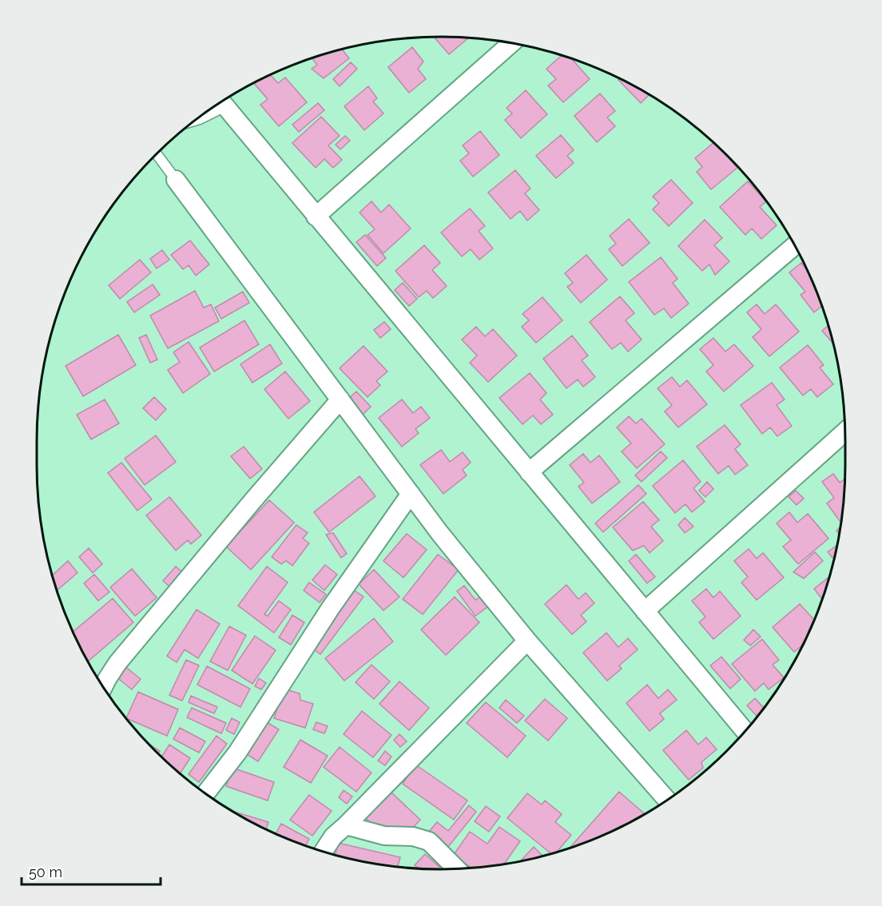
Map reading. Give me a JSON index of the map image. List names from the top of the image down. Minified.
{"scale_bar":"50 m"}
